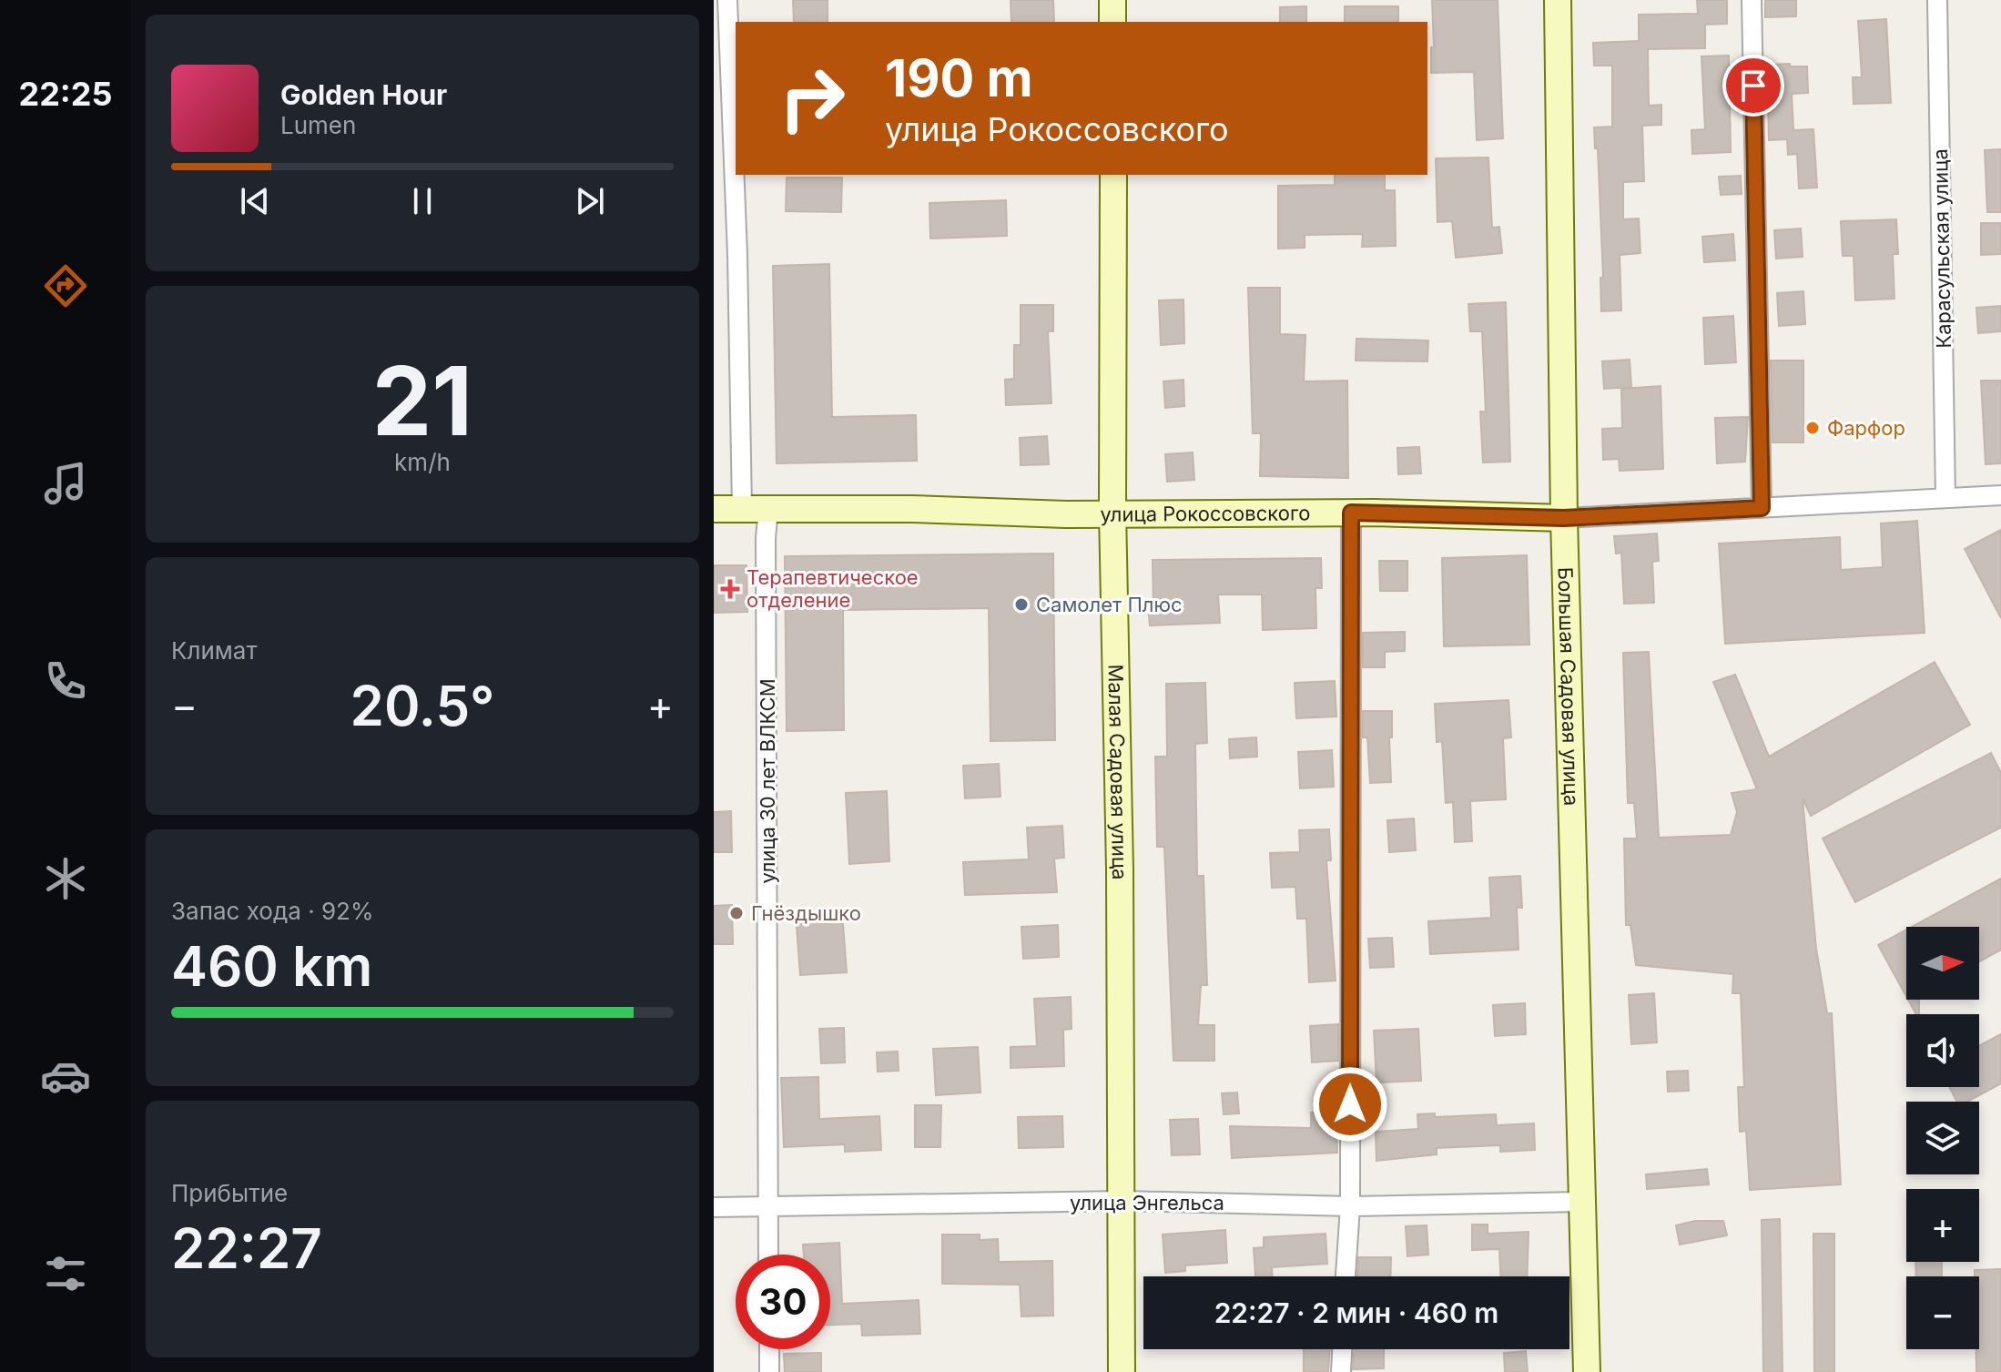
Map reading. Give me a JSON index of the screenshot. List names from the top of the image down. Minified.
{"streets":{"street":["Карасульская улица","улица Рокоссовского","Большая Садовая улица","Малая Садовая улица","улица 30 лет ВЛКСМ","улица Энгельса"]},"crossings":[["Карасульская улица","улица Рокоссовского"],["улица Рокоссовского","Большая Садовая улица"],["улица Рокоссовского","Малая Садовая улица"],["улица Рокоссовского","улица 30 лет ВЛКСМ"],["Большая Садовая улица","улица Энгельса"],["Малая Садовая улица","улица Энгельса"],["улица 30 лет ВЛКСМ","улица Энгельса"]],"places":{"other":["Фарфор","Самолет Плюс","Гнёздышко"],"health":["Терапевтическое отделение"]},"north":"right","page":{"tabs":"22:25","turn":["190 m","улица Рокоссовского"],"song":["Golden Hour","Lumen"],"tile":[["21","km/h"],"Климат",["Запас хода · 92%","460 km"],["Прибытие","22:27"]],"heat":["−","20.5°","+"],"map_buttons":["+","−"],"limit":"30","trip":"22:27 · 2 мин · 460 m"}}
